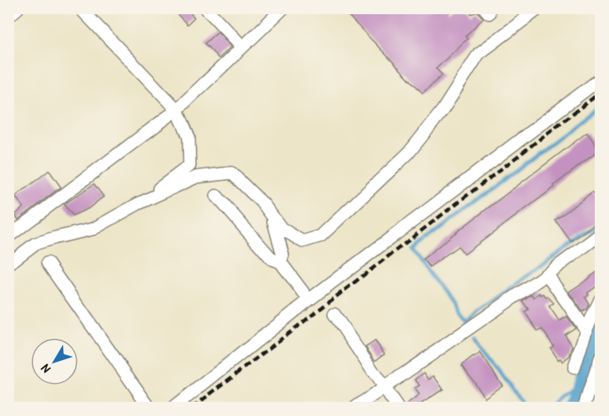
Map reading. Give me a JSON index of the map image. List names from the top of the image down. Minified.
{"north":"bottom left"}
